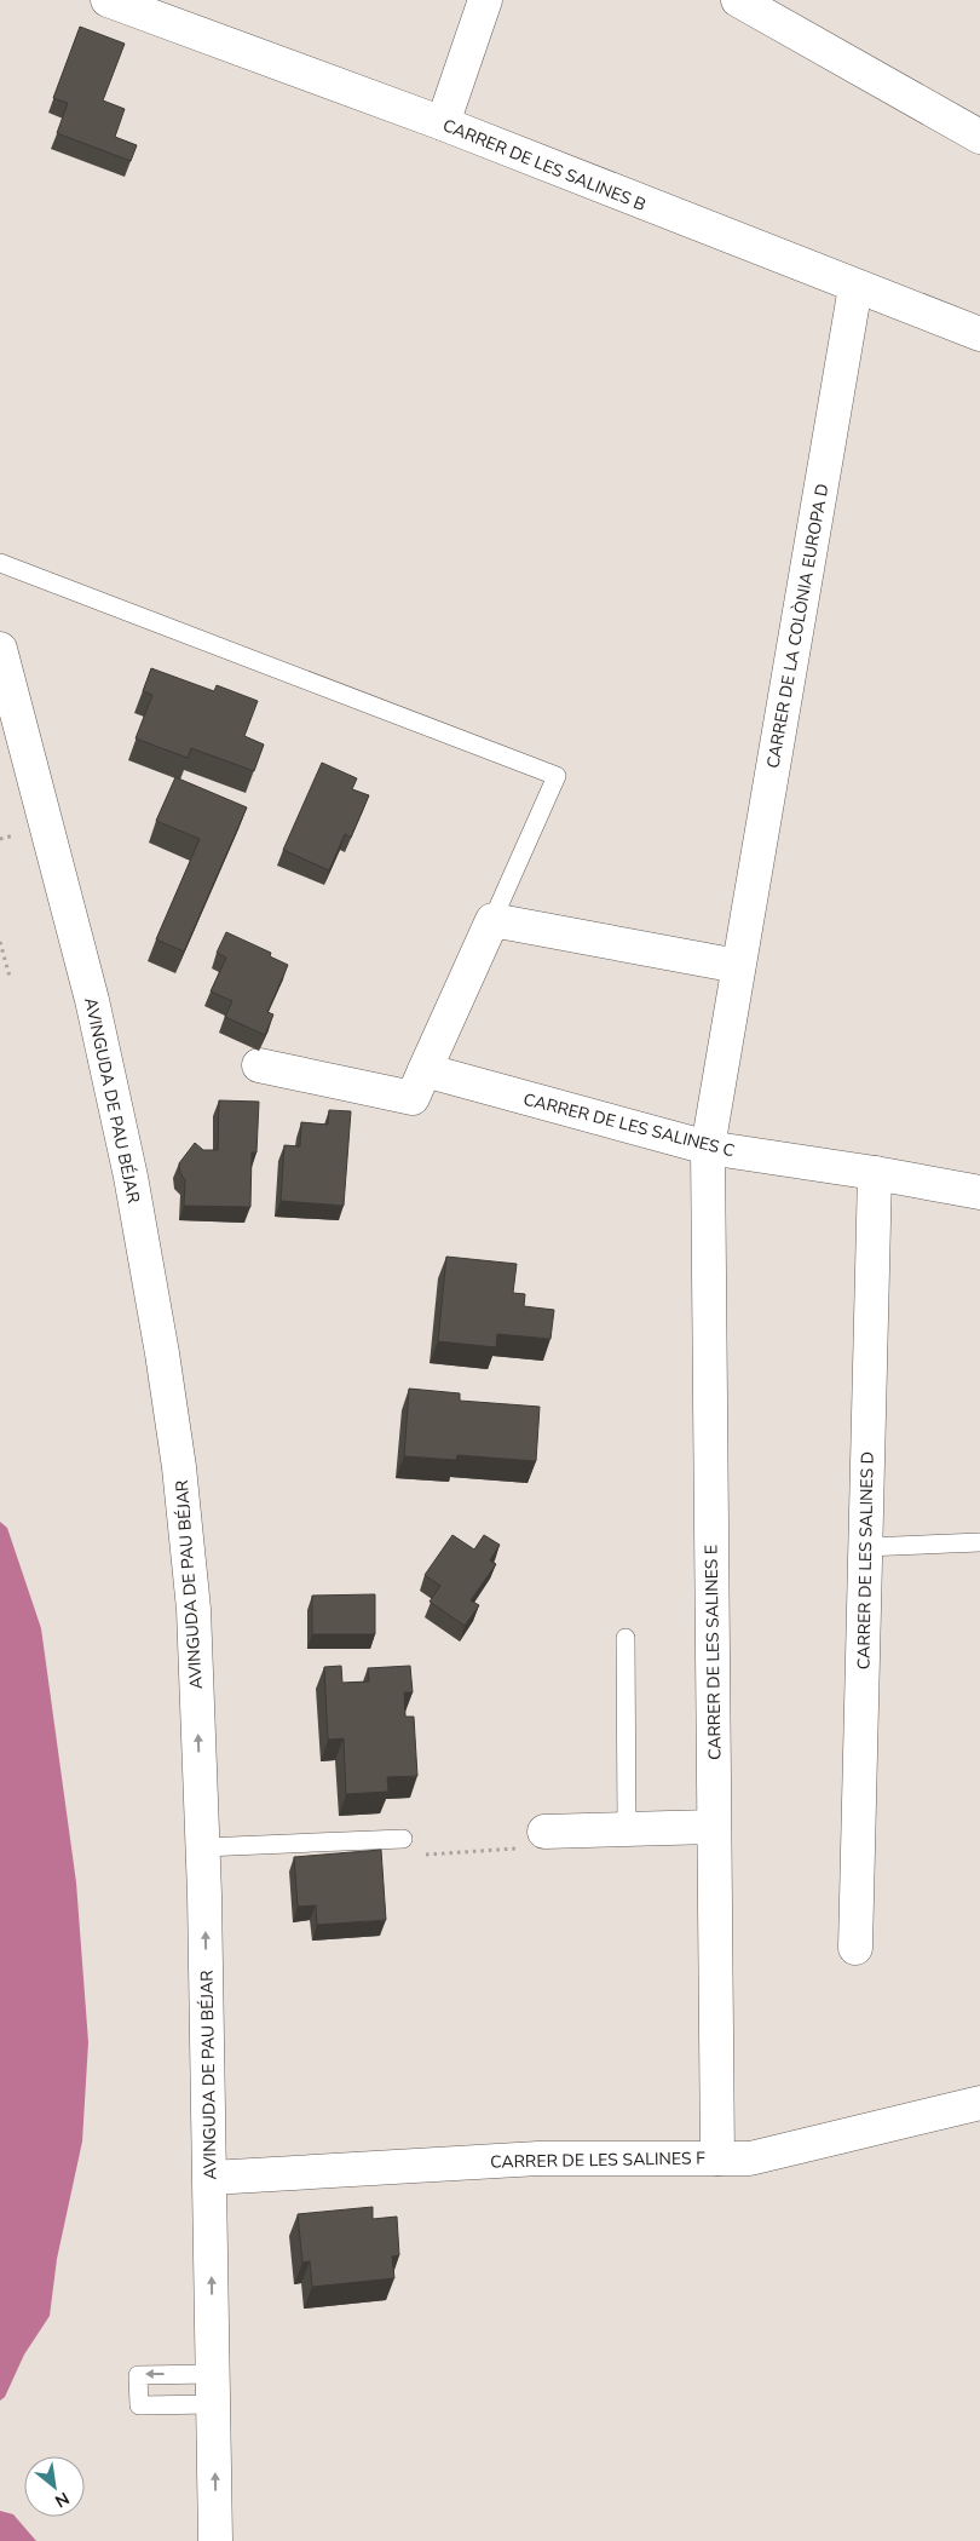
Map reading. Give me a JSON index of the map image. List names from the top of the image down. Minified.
{"streets":{"street":["CARRER DE LES SALINES B","CARRER DE LA COLÒNIA EUROPA D","AVINGUDA DE PAU BÉJAR","CARRER DE LES SALINES C","CARRER DE LES SALINES D","CARRER DE LES SALINES E","CARRER DE LES SALINES F"]},"crossings":[["CARRER DE LES SALINES B","CARRER DE LA COLÒNIA EUROPA D"],["CARRER DE LA COLÒNIA EUROPA D","CARRER DE LES SALINES C"],["CARRER DE LA COLÒNIA EUROPA D","CARRER DE LES SALINES E"],["AVINGUDA DE PAU BÉJAR","CARRER DE LES SALINES F"],["CARRER DE LES SALINES C","CARRER DE LES SALINES D"],["CARRER DE LES SALINES C","CARRER DE LES SALINES E"],["CARRER DE LES SALINES E","CARRER DE LES SALINES F"]],"one_way":["AVINGUDA DE PAU BÉJAR"],"north":"bottom right"}
